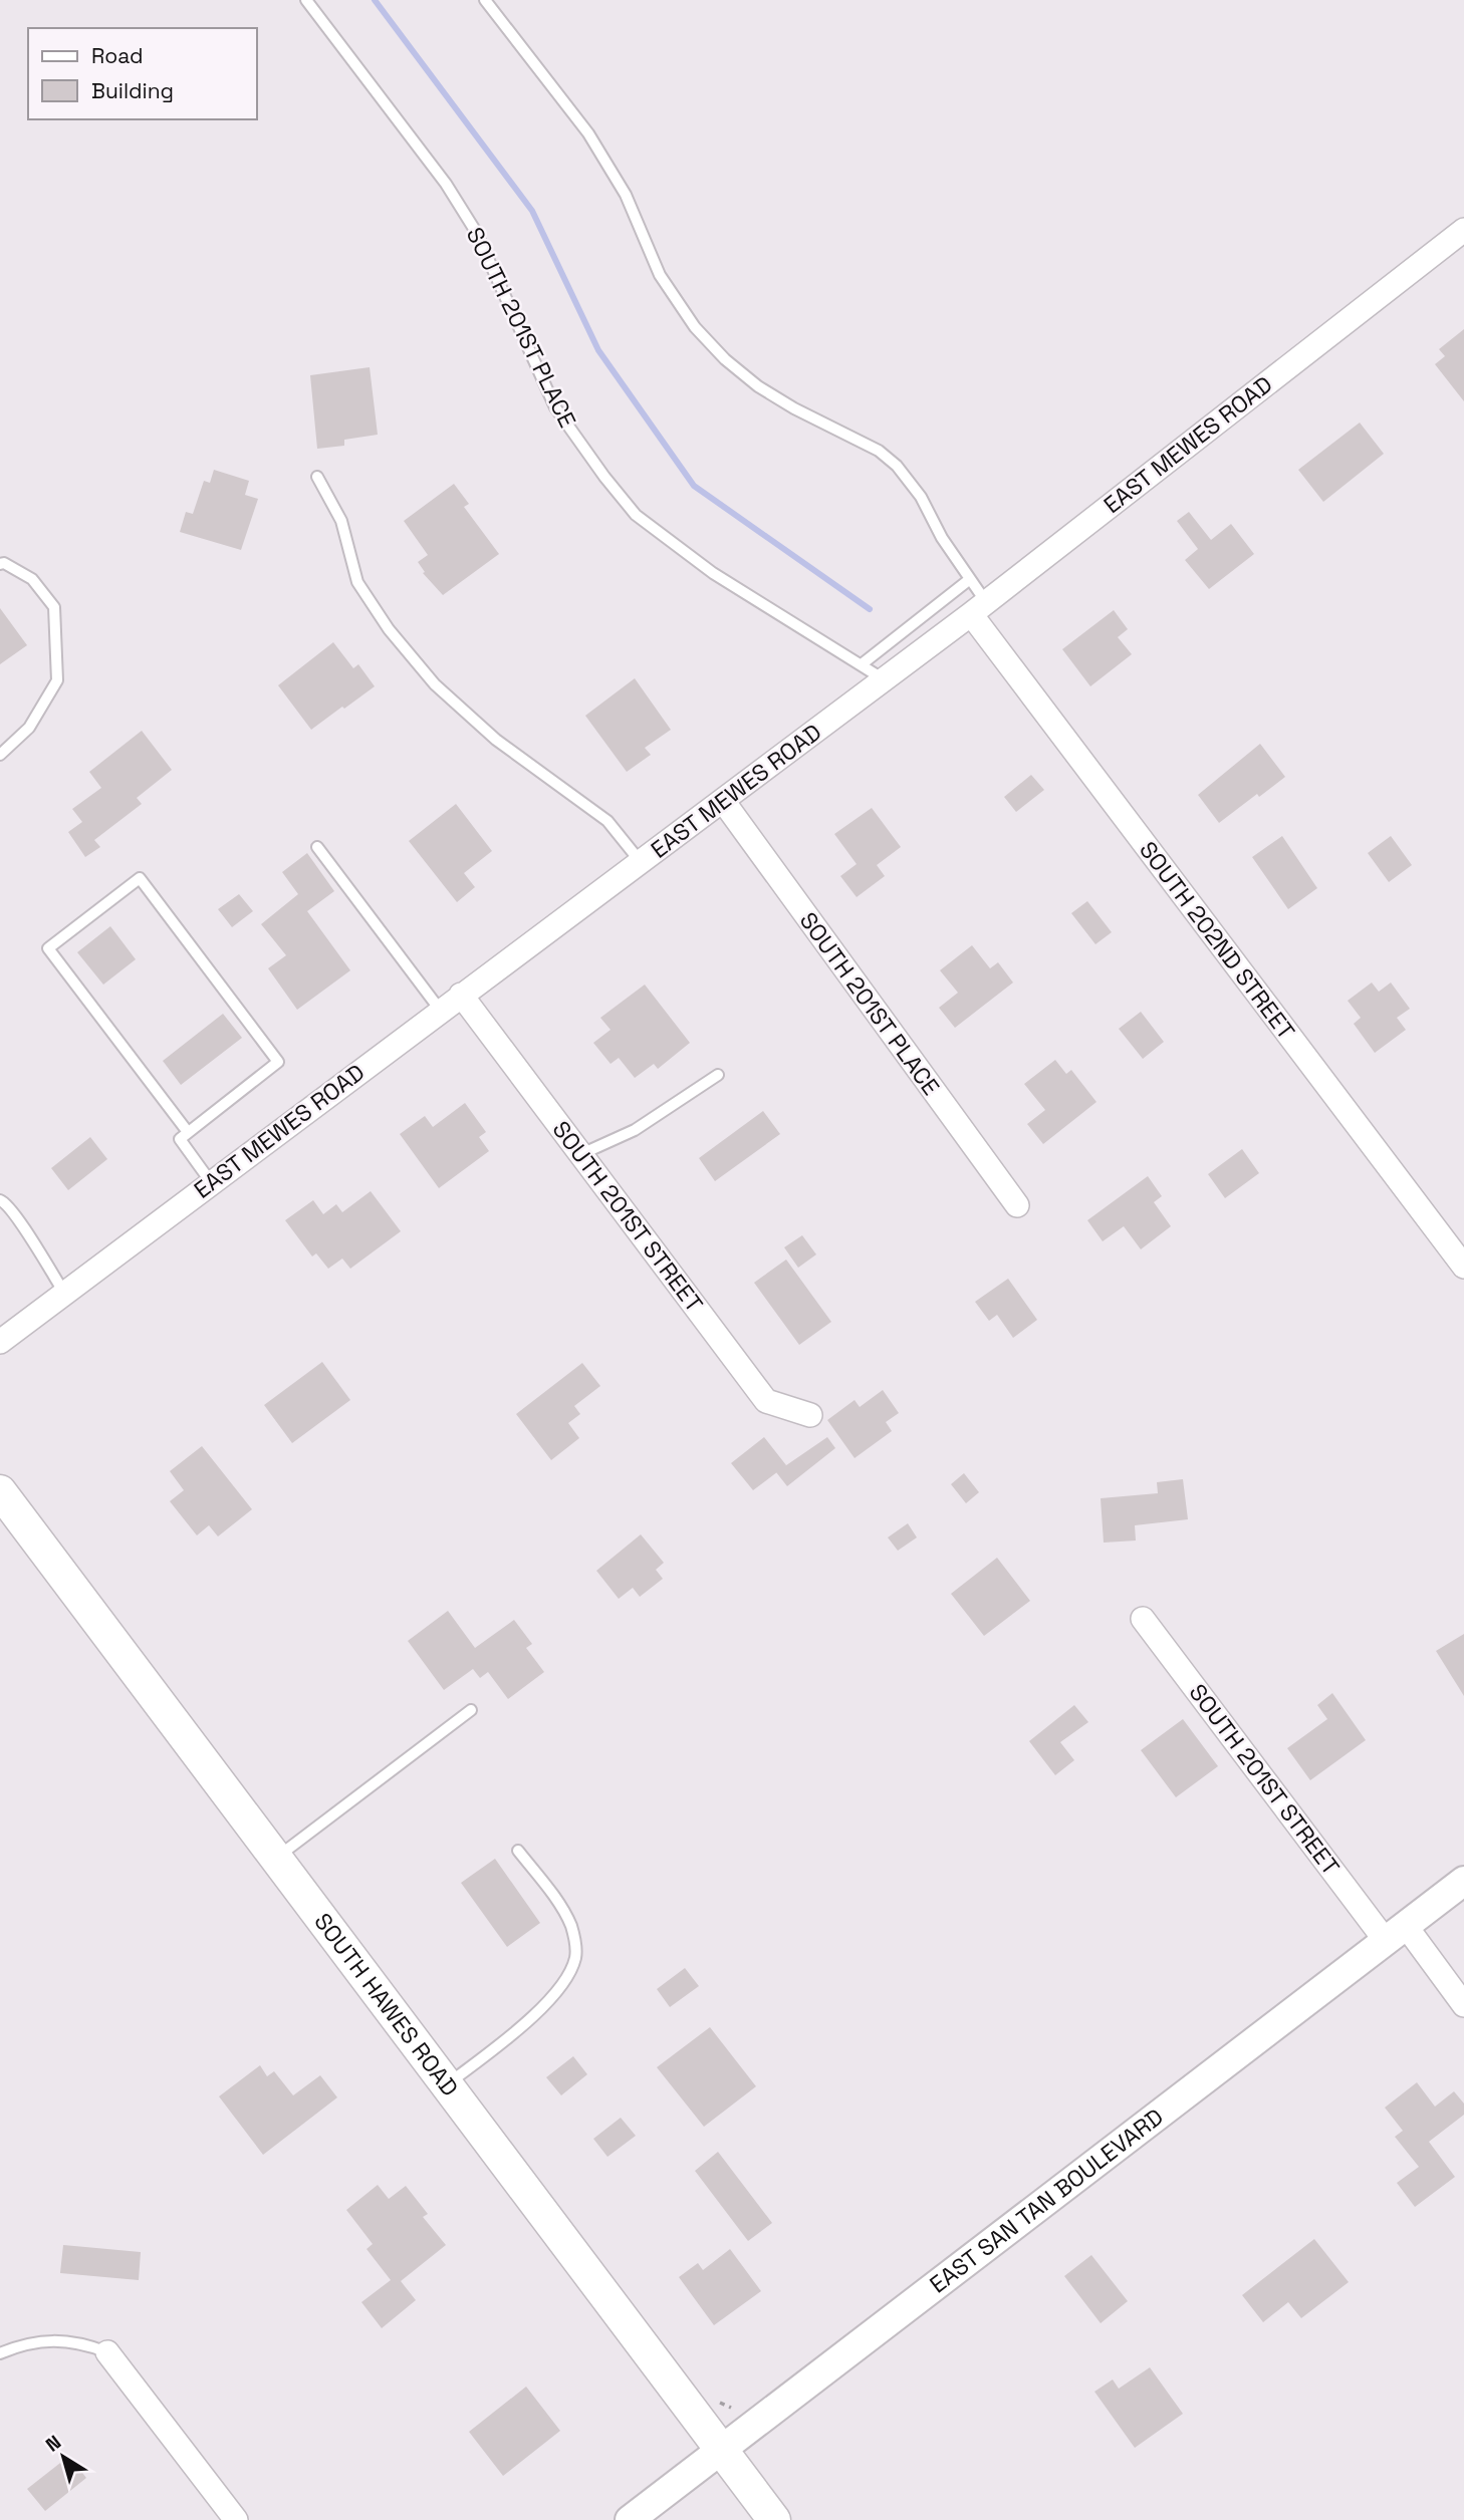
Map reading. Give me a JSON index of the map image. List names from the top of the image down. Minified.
{"streets":{"main road":["SOUTH HAWES ROAD"],"street":["SOUTH 201ST PLACE","EAST MEWES ROAD","SOUTH 202ND STREET","SOUTH 201ST STREET","EAST SAN TAN BOULEVARD"]},"crossings":[["SOUTH 201ST PLACE","EAST MEWES ROAD"],["EAST MEWES ROAD","SOUTH 202ND STREET"],["EAST MEWES ROAD","SOUTH 201ST STREET"],["SOUTH 201ST STREET","EAST SAN TAN BOULEVARD"],["SOUTH HAWES ROAD","EAST SAN TAN BOULEVARD"]],"legend":["Road","Building"],"north":"top left"}
